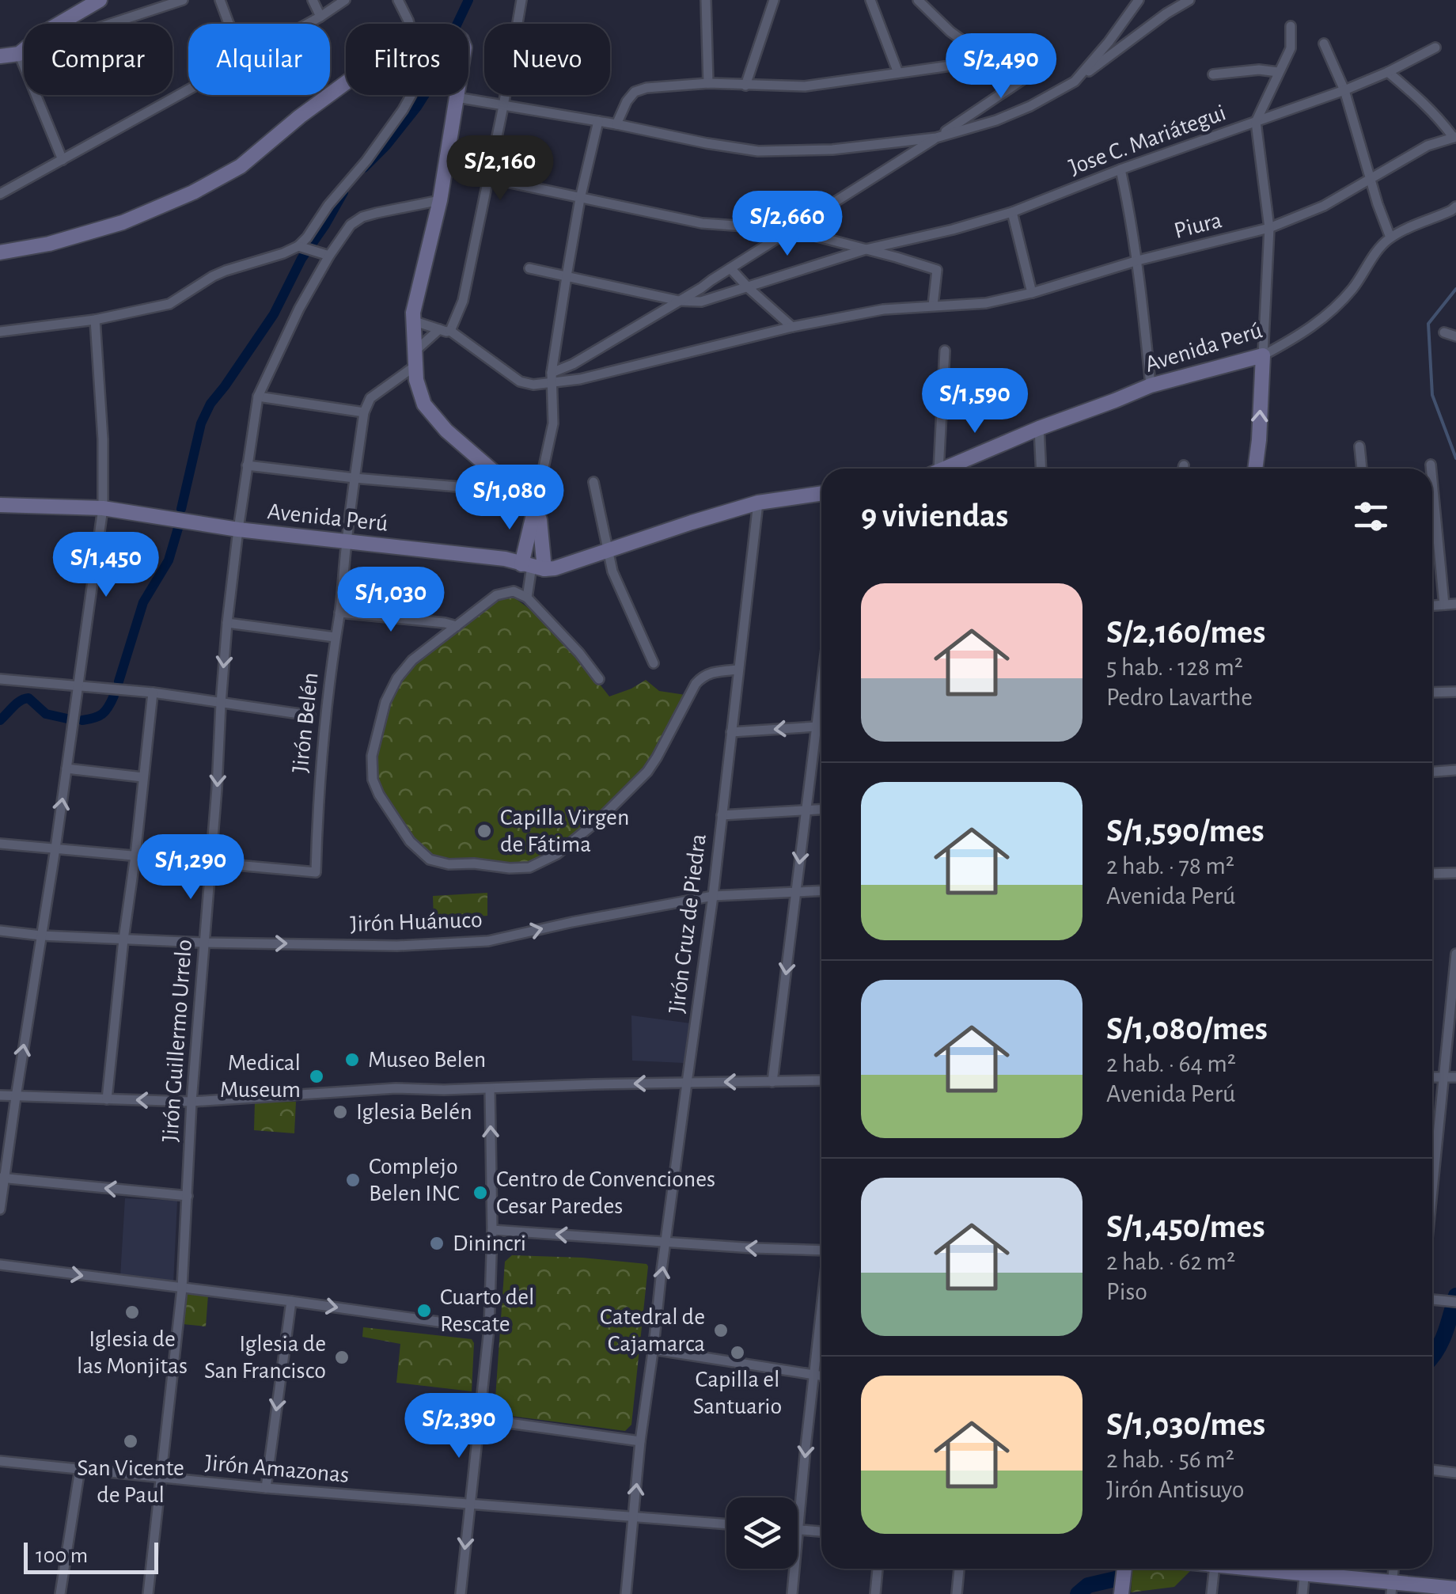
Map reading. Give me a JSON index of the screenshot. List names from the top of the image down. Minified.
{"streets":{"street":["Jose C. Mariátegui","Piura","Avenida Perú","Jirón Belén","Jirón Huánuco","Jirón Cruz de Piedra","Jirón Guillermo Urrelo","Jirón Amazonas"]},"crossings":[["Avenida Perú","Jirón Belén"],["Avenida Perú","Jirón Cruz de Piedra"],["Avenida Perú","Jirón Guillermo Urrelo"],["Jirón Belén","Jirón Guillermo Urrelo"],["Jirón Huánuco","Jirón Cruz de Piedra"],["Jirón Huánuco","Jirón Guillermo Urrelo"],["Jirón Cruz de Piedra","Jirón Amazonas"],["Jirón Guillermo Urrelo","Jirón Amazonas"]],"one_way":["Jirón Huánuco"],"places":["Capilla Virgen de Fátima","Museo Belen","Medical Museum","Iglesia Belén","Complejo Belen INC","Centro de Convenciones Cesar Paredes","Dinincri","Cuarto del Rescate","Iglesia de las Monjitas","Catedral de Cajamarca","Capilla el Santuario","Iglesia de San Francisco","San Vicente de Paul"],"scale_bar":"100 m","page":{"chip":["Comprar","Alquilar","Filtros","Nuevo"],"price":["S/2,490","S/2,160","S/2,660","S/1,590","S/1,080","S/1,450","S/1,030","S/1,290","S/2,390"],"heading":"9 viviendas","list":[{"name":"S/2,160/mes","note":"5 hab. · 128 m² · Pedro Lavarthe"},{"name":"S/1,590/mes","note":"2 hab. · 78 m² · Avenida Perú"},{"name":"S/1,080/mes","note":"2 hab. · 64 m² · Avenida Perú"},{"name":"S/1,450/mes","note":"2 hab. · 62 m² · Piso"},{"name":"S/1,030/mes","note":"2 hab. · 56 m² · Jirón Antisuyo"}],"scale":"100 m"}}
